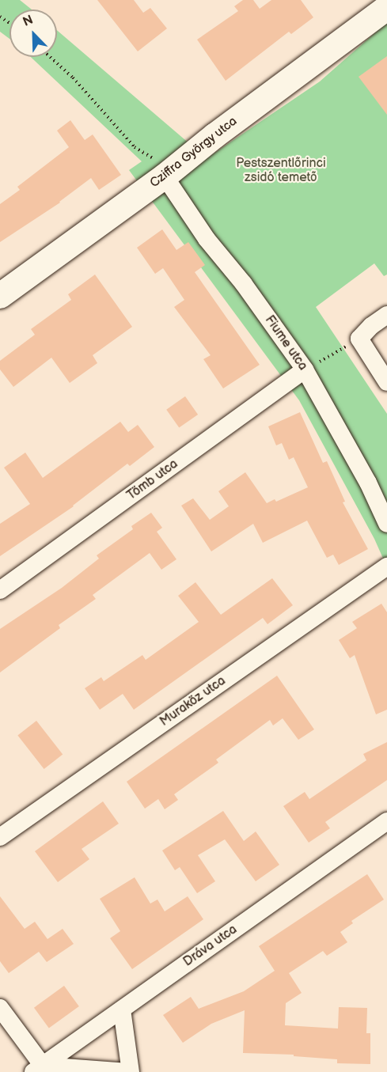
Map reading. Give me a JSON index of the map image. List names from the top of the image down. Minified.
{"streets":{"street":["Cziffra György utca","Fiume utca","Tömb utca","Muraköz utca","Dráva utca"]},"crossings":[["Cziffra György utca","Fiume utca"],["Fiume utca","Tömb utca"]],"parks":["Pestszentlőrinci zsidó temető"],"north":"top left"}
